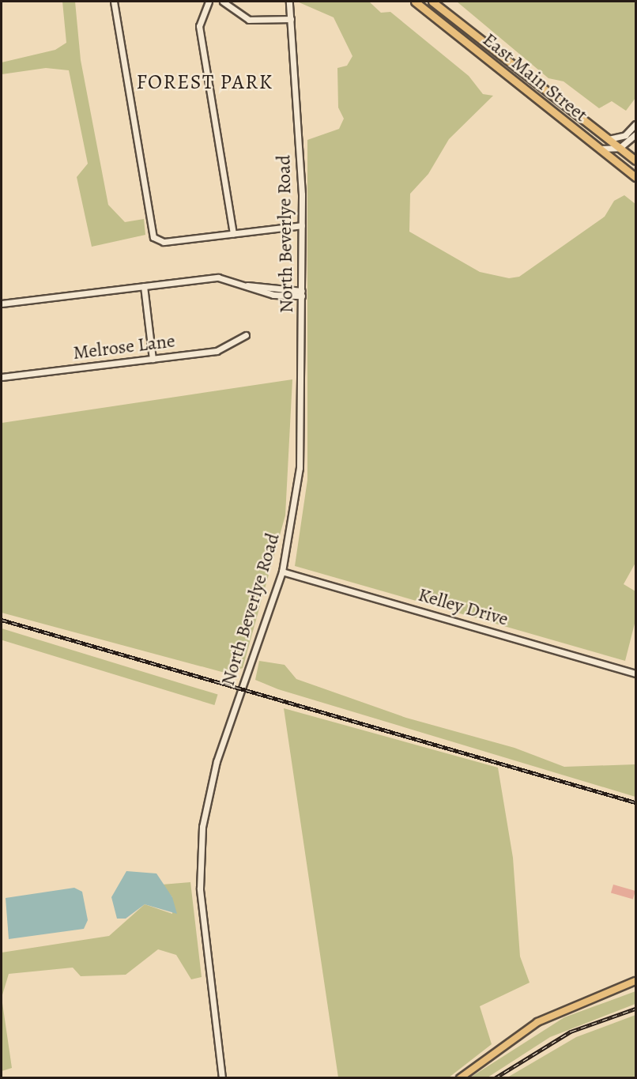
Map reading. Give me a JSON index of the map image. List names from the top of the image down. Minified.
{"streets":{"highway":["East Main Street"],"street":["North Beverlye Road","Melrose Lane","Kelley Drive"]},"crossings":[["North Beverlye Road","Kelley Drive"]],"districts":["FOREST PARK"]}
